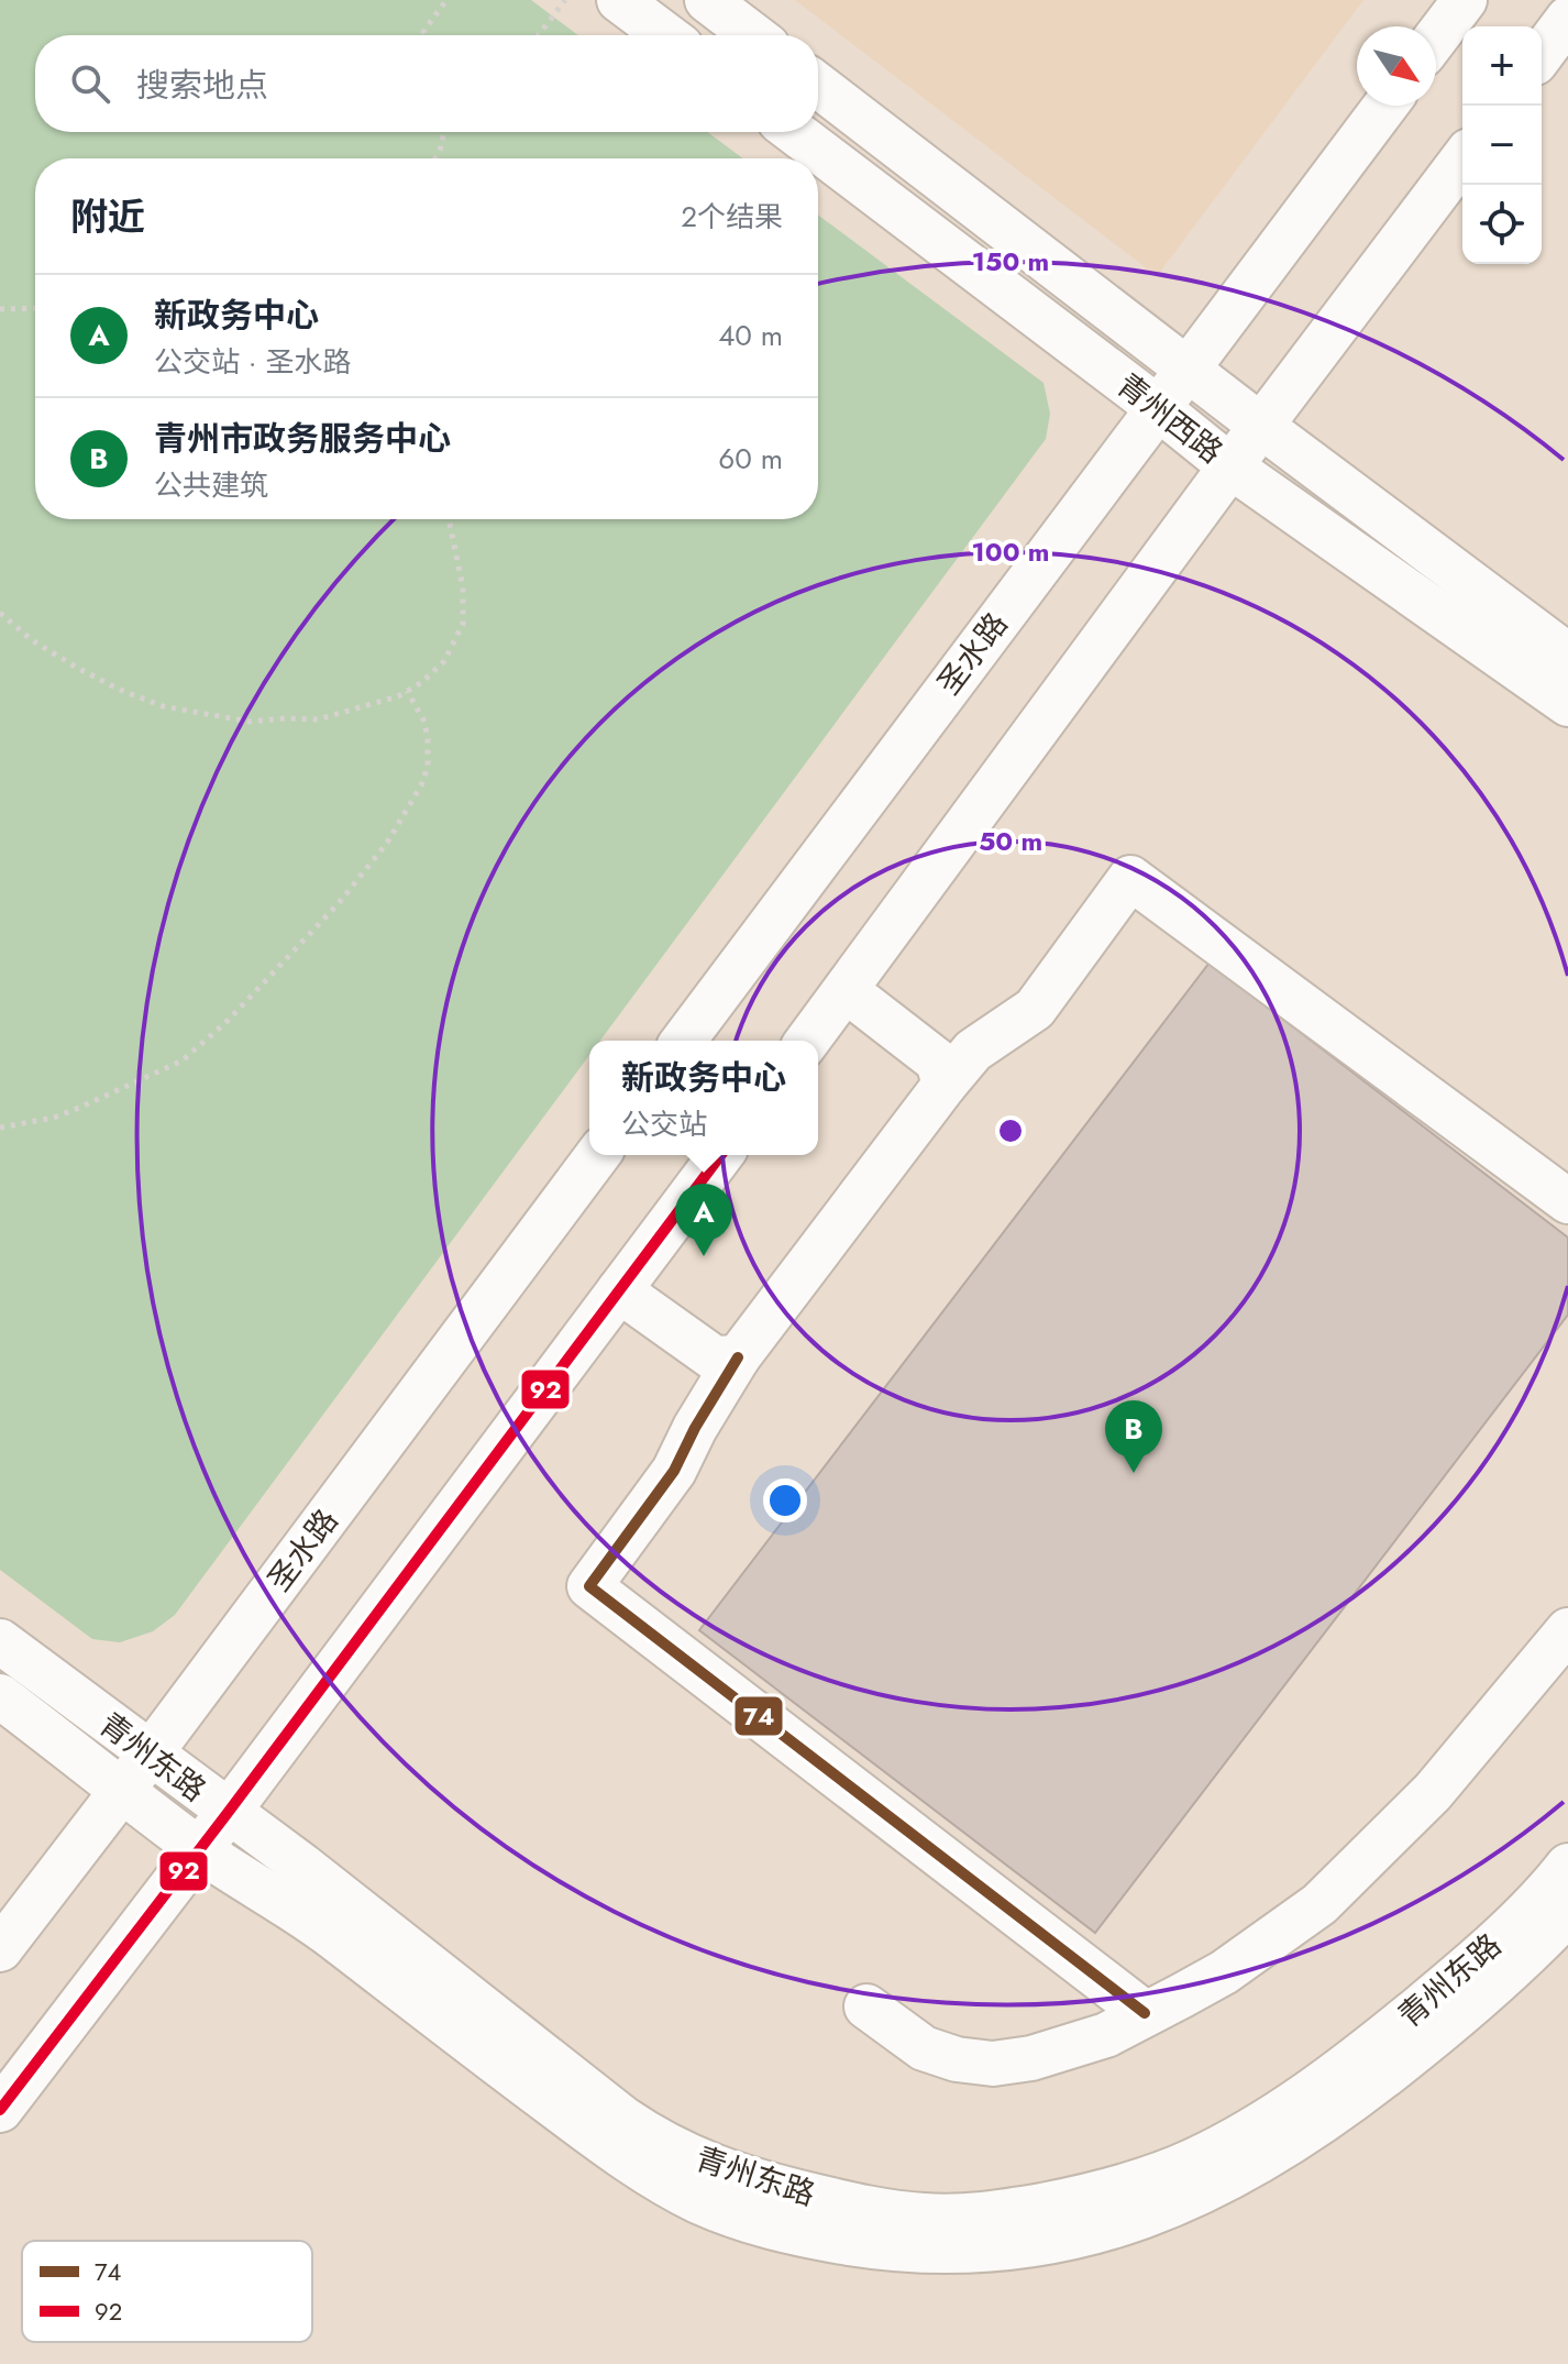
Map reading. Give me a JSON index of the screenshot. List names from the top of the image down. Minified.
{"streets":{"street":["青州西路","圣水路","青州东路"]},"crossings":[["青州西路","圣水路"],["圣水路","青州东路"]],"lines":["transit line 92","transit line 74"],"legend":["74","92"],"north":"bottom right","page":{"map_buttons":["+","−"],"search":"搜索地点","heading":["附近","2个结果"],"list":[{"mark":"A","name":"新政务中心","note":"公交站 · 圣水路","value":"40 m"},{"mark":"B","name":"青州市政务服务中心","note":"公共建筑","value":"60 m"}],"popup":["新政务中心","公交站"],"pins":["A","B"]},"rings":["150 m","100 m","50 m"]}
